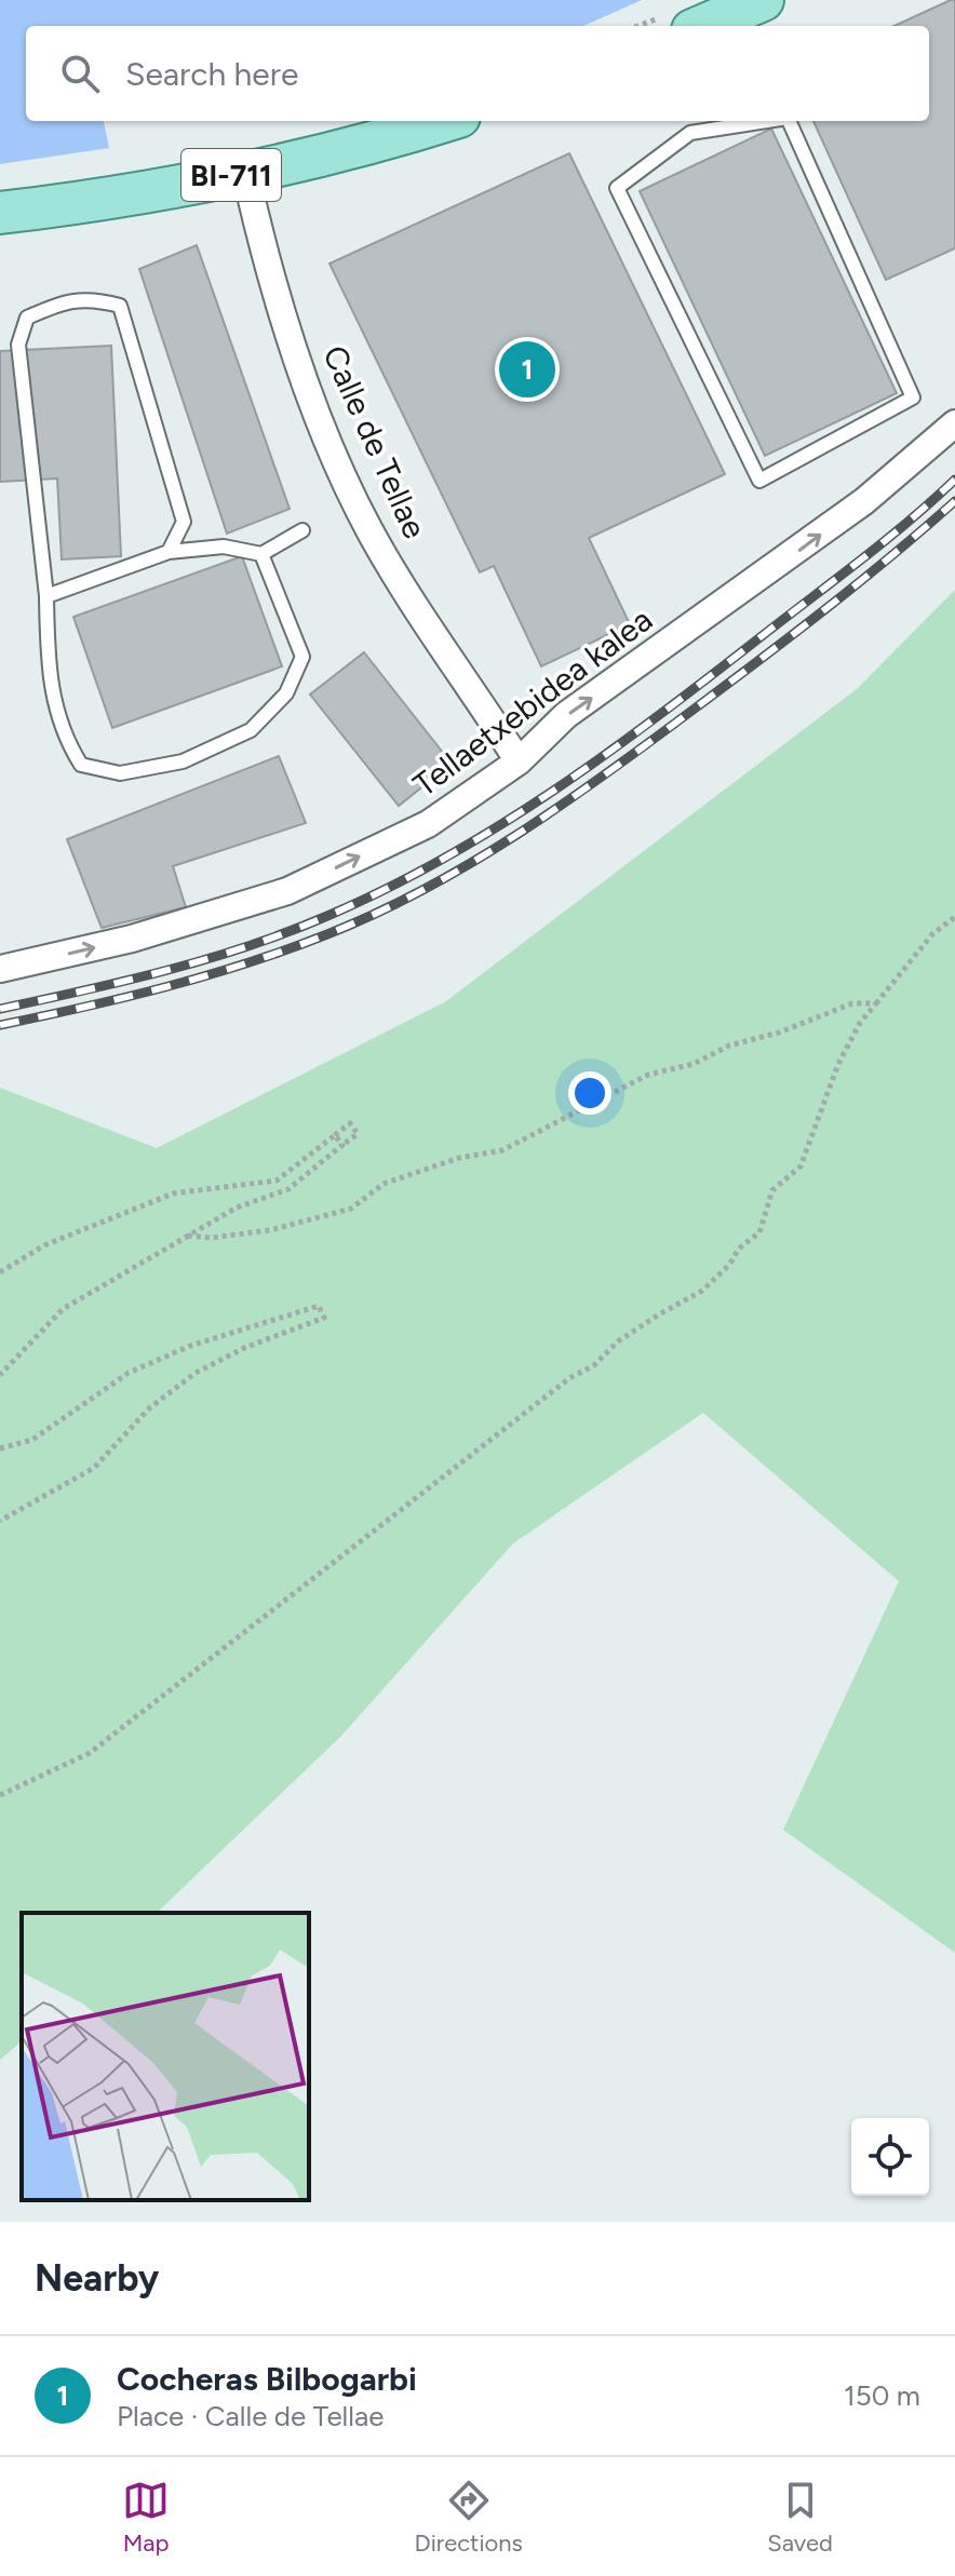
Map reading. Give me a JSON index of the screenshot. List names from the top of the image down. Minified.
{"streets":{"main road":["BI-711"],"street":["Calle de Tellae","Tellaetxebidea kalea"]},"crossings":[["BI-711","Calle de Tellae"],["Calle de Tellae","Tellaetxebidea kalea"]],"one_way":["Tellaetxebidea kalea"],"page":{"search":"Search here","pins":"1","heading":"Nearby","list":[{"mark":"1","name":"Cocheras Bilbogarbi","note":"Place · Calle de Tellae","value":"150 m"}],"nav":["Map","Directions","Saved"]}}
